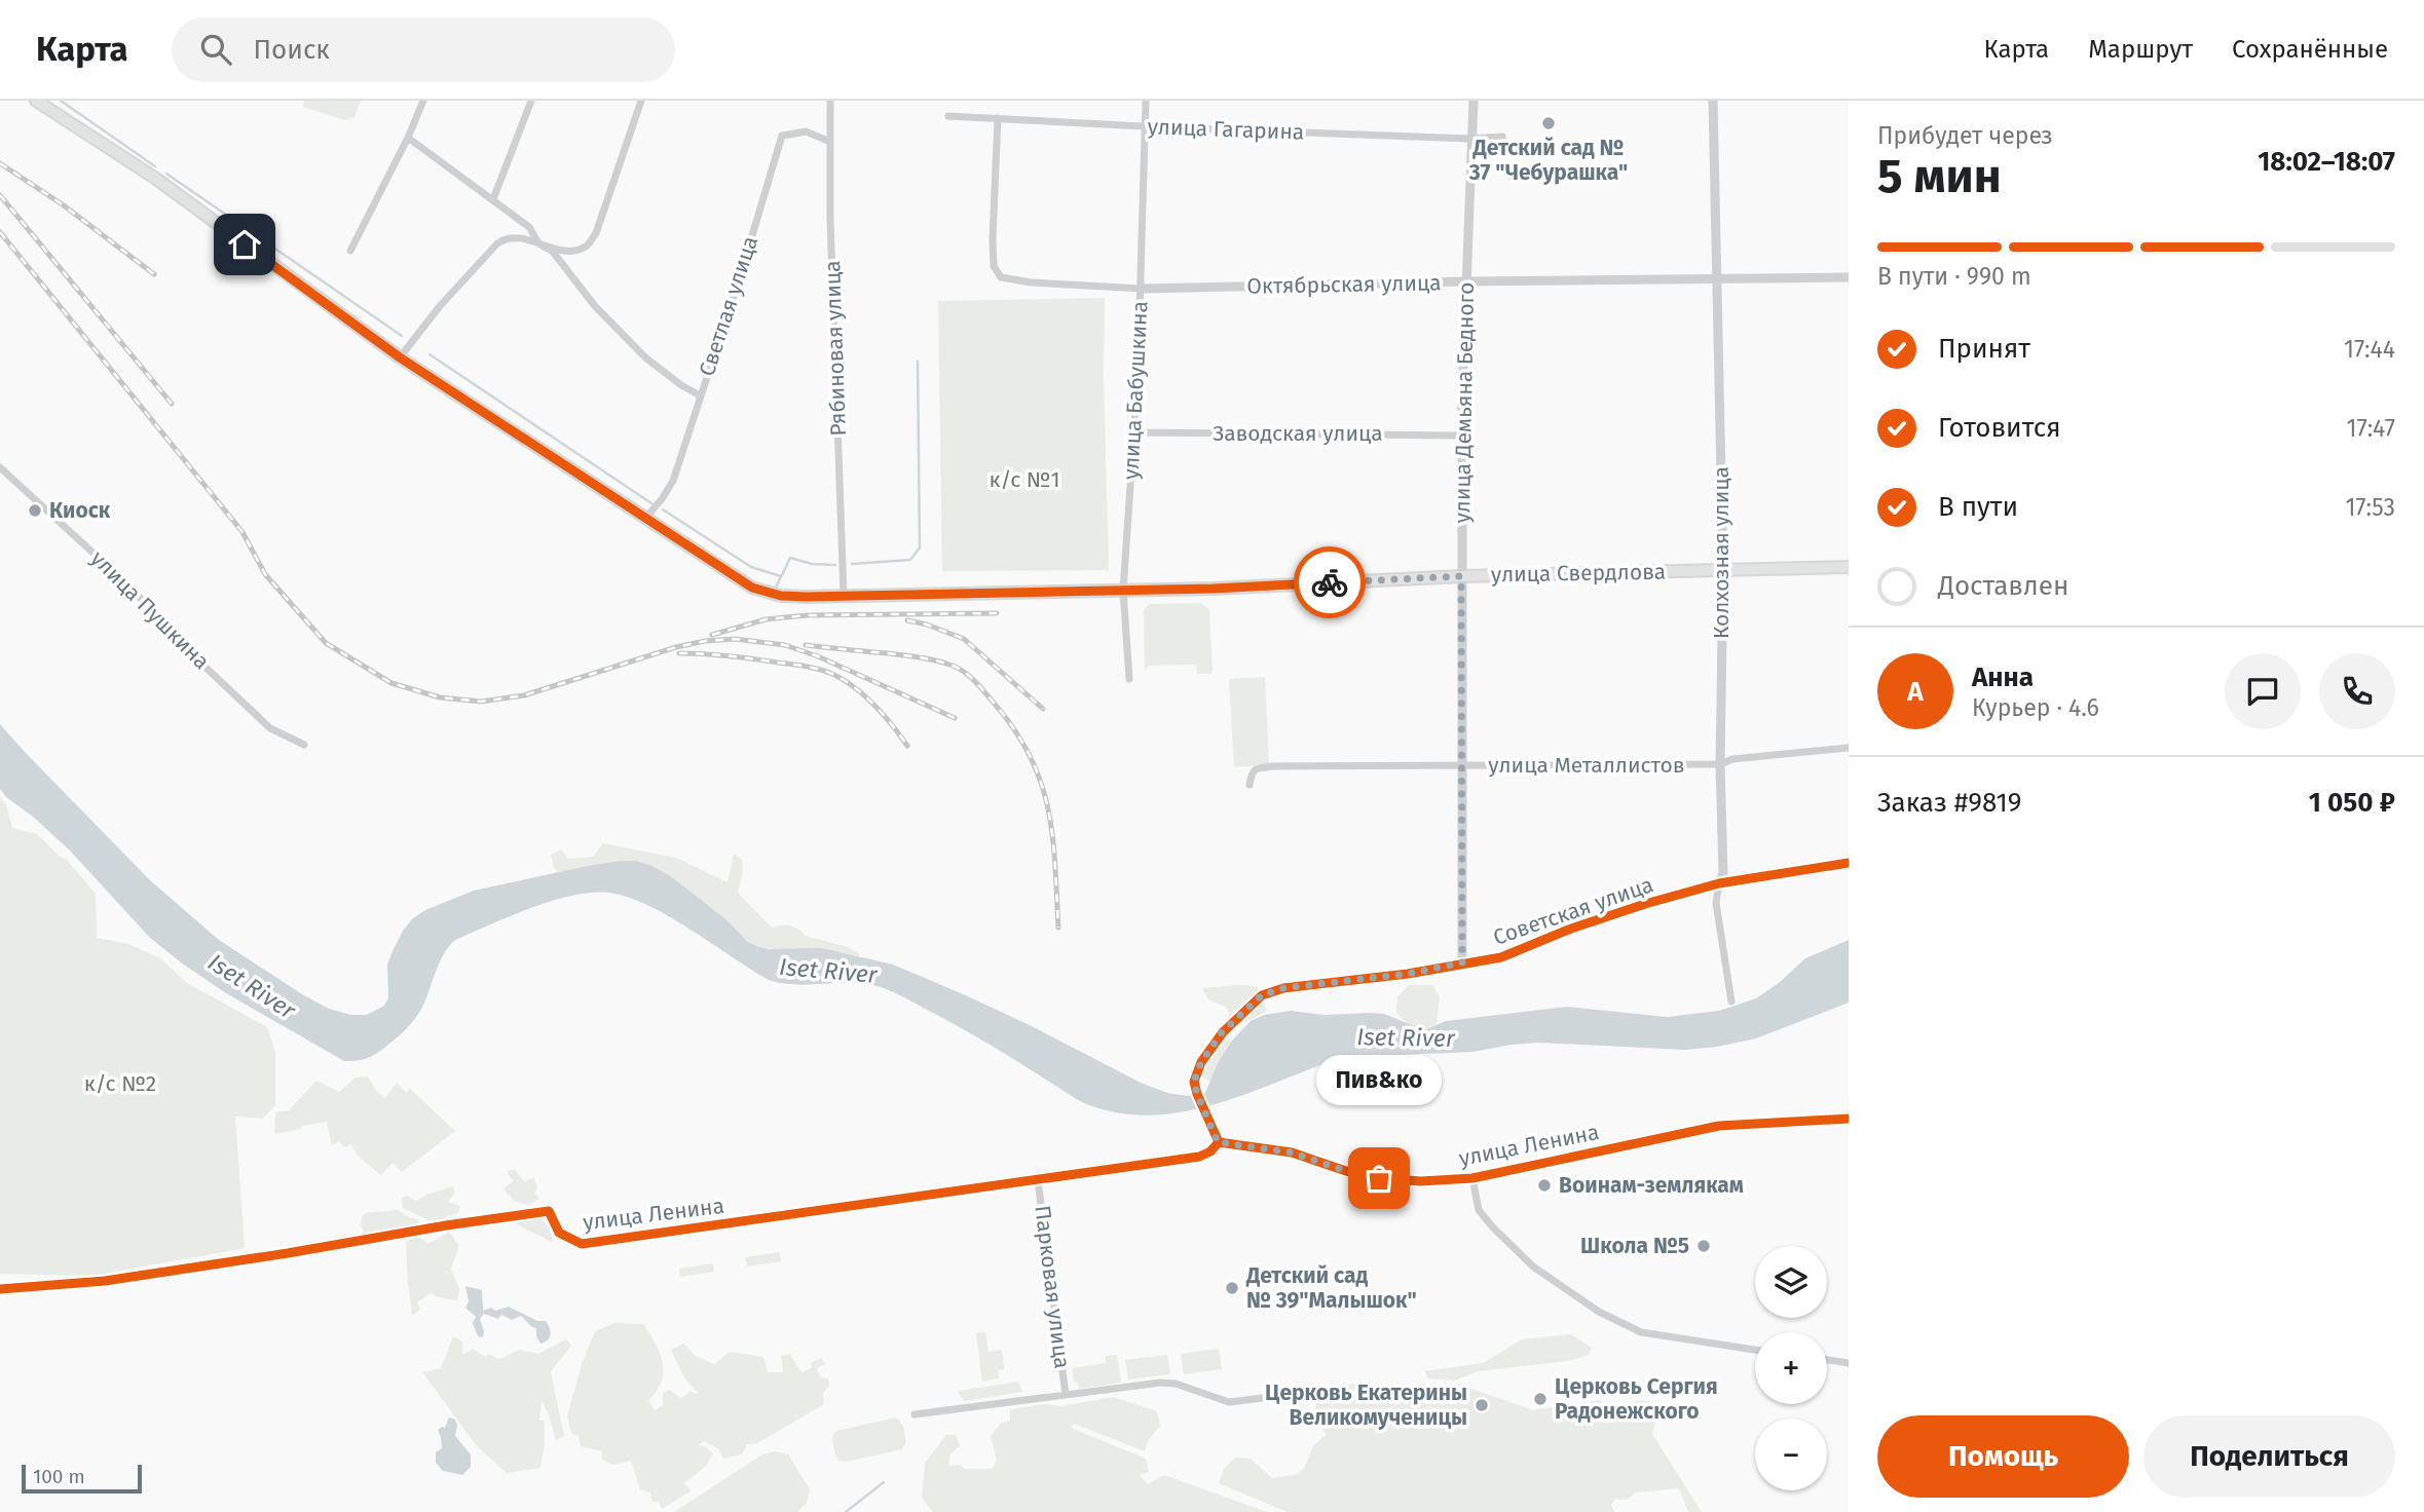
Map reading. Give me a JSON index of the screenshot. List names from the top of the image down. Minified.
{"streets":{"main road":["улица Свердлова"],"street":["улица Гагарина","Октябрьская улица","Светлая улица","Рябиновая улица","улица Бабушкина","улица Демьяна Бедного","Заводская улица","Колхозная улица","улица Пушкина","улица Металлистов","Советская улица","улица Ленина","Парковая улица"]},"crossings":[["улица Гагарина","Октябрьская улица"],["улица Гагарина","улица Бабушкина"],["улица Гагарина","улица Демьяна Бедного"],["Октябрьская улица","улица Бабушкина"],["Октябрьская улица","улица Демьяна Бедного"],["Октябрьская улица","Колхозная улица"],["Светлая улица","Рябиновая улица"],["Светлая улица","улица Свердлова"],["Рябиновая улица","улица Свердлова"],["улица Бабушкина","Заводская улица"],["улица Бабушкина","улица Свердлова"],["улица Демьяна Бедного","Заводская улица"],["улица Демьяна Бедного","улица Свердлова"],["улица Демьяна Бедного","улица Металлистов"],["улица Демьяна Бедного","Советская улица"],["Колхозная улица","улица Свердлова"],["Колхозная улица","улица Металлистов"],["Колхозная улица","Советская улица"],["Советская улица","улица Ленина"],["улица Ленина","Парковая улица"]],"water":["Iset River"],"parks":["к/с №1","к/с №2"],"places":["Детский сад № 37 \"Чебурашка\"","Киоск","Пив&ко","Воинам-землякам","Школа №5","Детский сад № 39\"Малышок\"","Церковь Сергия Радонежского","Церковь Екатерины Великомученицы"],"scale_bar":"100 m","page":{"header":"Карта","search":"Поиск","nav":["Карта","Маршрут","Сохранённые"],"heading":["5 мин","Прибудет через","18:02–18:07"],"panel":["Анна","Курьер · 4.6","Заказ #9819","1 050 ₽"],"bar":"В пути · 990 m","list":[["Принят","17:44"],["Готовится","17:47"],["В пути","17:53"],"Доставлен"],"round":"А","bubble":"Пив&ко","map_buttons":["+","−"],"buttons":["Помощь","Поделиться"],"scale":"100 m"}}
